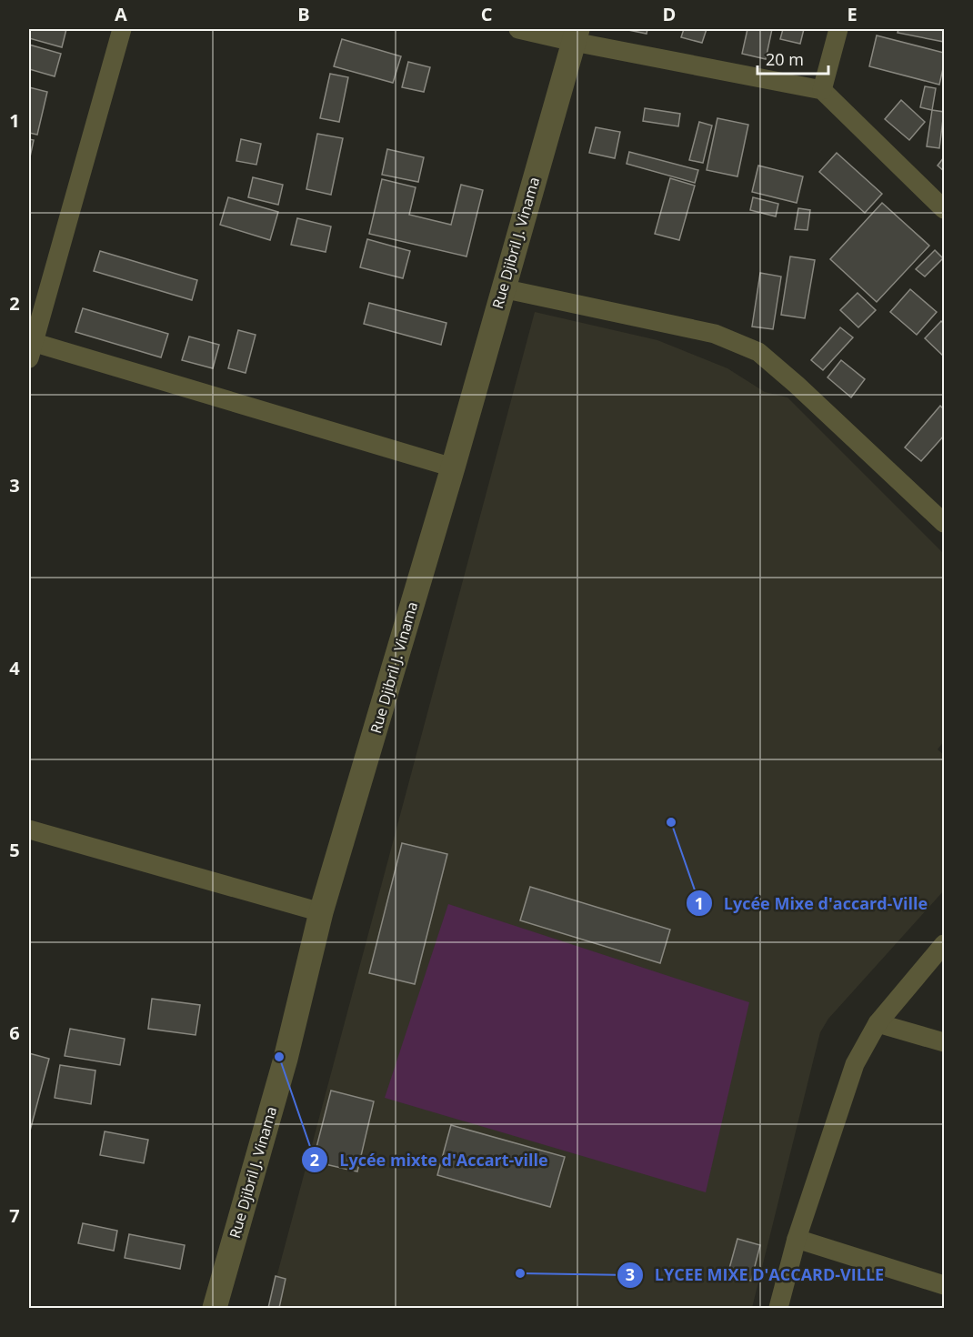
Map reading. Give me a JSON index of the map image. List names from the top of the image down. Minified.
{"streets":{"street":["Rue Djibril J. Vinama"]},"places":["Lycée Mixe d'accard-Ville","Lycée mixte d'Accart-ville","LYCEE MIXE D'ACCARD-VILLE"],"scale_bar":"20 m","grid":{"columns":["A","B","C","D","E"],"rows":["1","2","3","4","5","6","7"]}}
